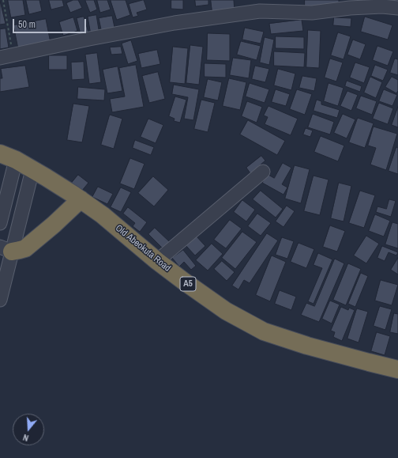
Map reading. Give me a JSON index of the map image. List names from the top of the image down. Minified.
{"streets":{"highway":["Old Abeokuta Road","A5"]},"scale_bar":"50 m","north":"bottom"}
